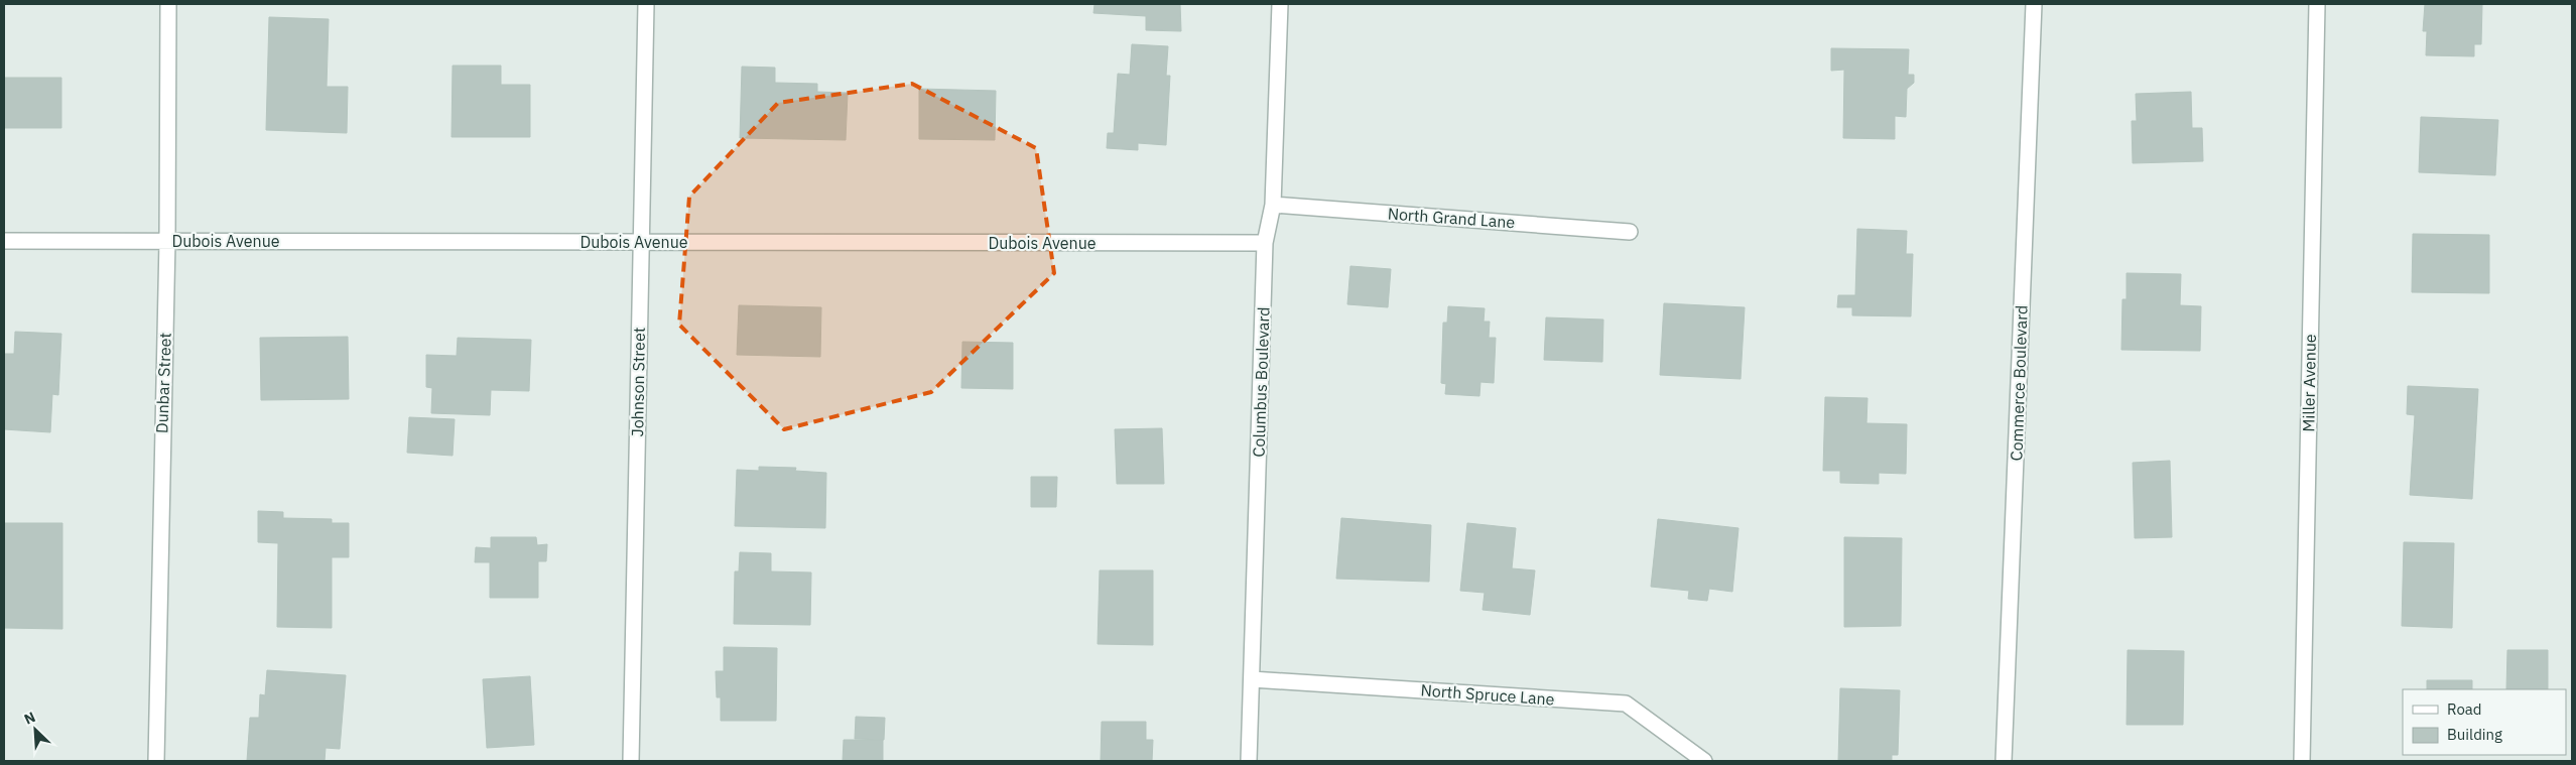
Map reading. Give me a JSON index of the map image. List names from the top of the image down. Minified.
{"streets":{"street":["North Grand Lane","Dubois Avenue","Johnson Street","Columbus Boulevard","Dunbar Street","Commerce Boulevard","Miller Avenue","North Spruce Lane"]},"crossings":[["North Grand Lane","Columbus Boulevard"],["Dubois Avenue","Johnson Street"],["Dubois Avenue","Columbus Boulevard"],["Dubois Avenue","Dunbar Street"],["Columbus Boulevard","North Spruce Lane"]],"legend":["Road","Building"],"north":"top left"}
